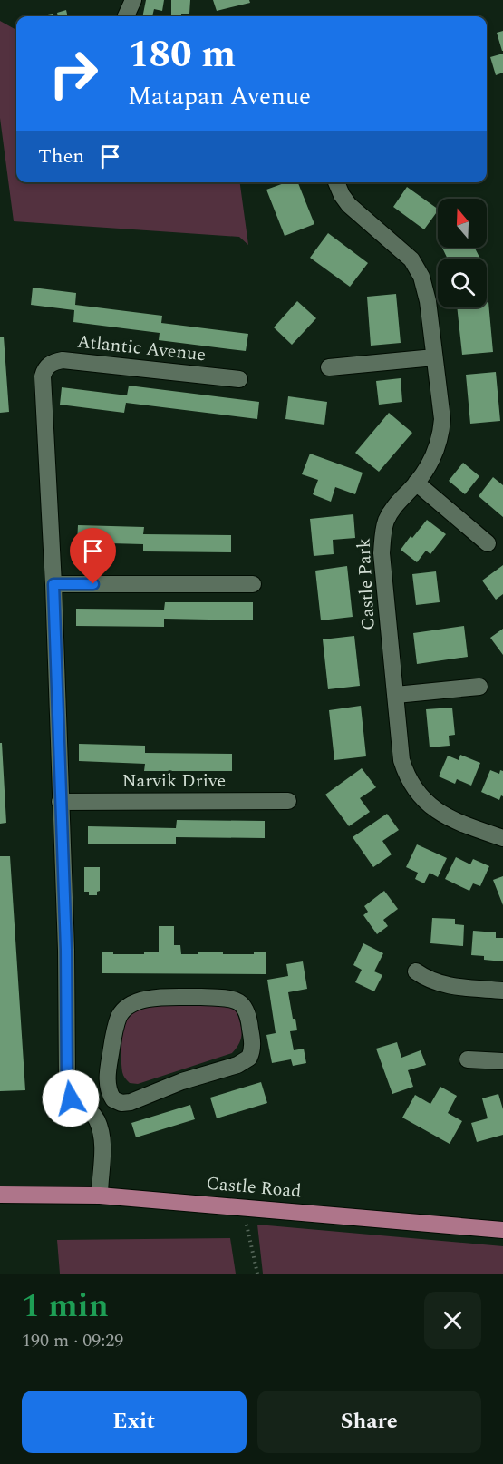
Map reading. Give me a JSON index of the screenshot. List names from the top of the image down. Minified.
{"streets":{"main road":["Castle Road"],"street":["Atlantic Avenue","Castle Park","Narvik Drive"]},"north":"top","page":{"turn":["180 m","Matapan Avenue"],"then":"Then","heading":["1 min","190 m · 09:29"],"buttons":["Exit","Share"]}}
